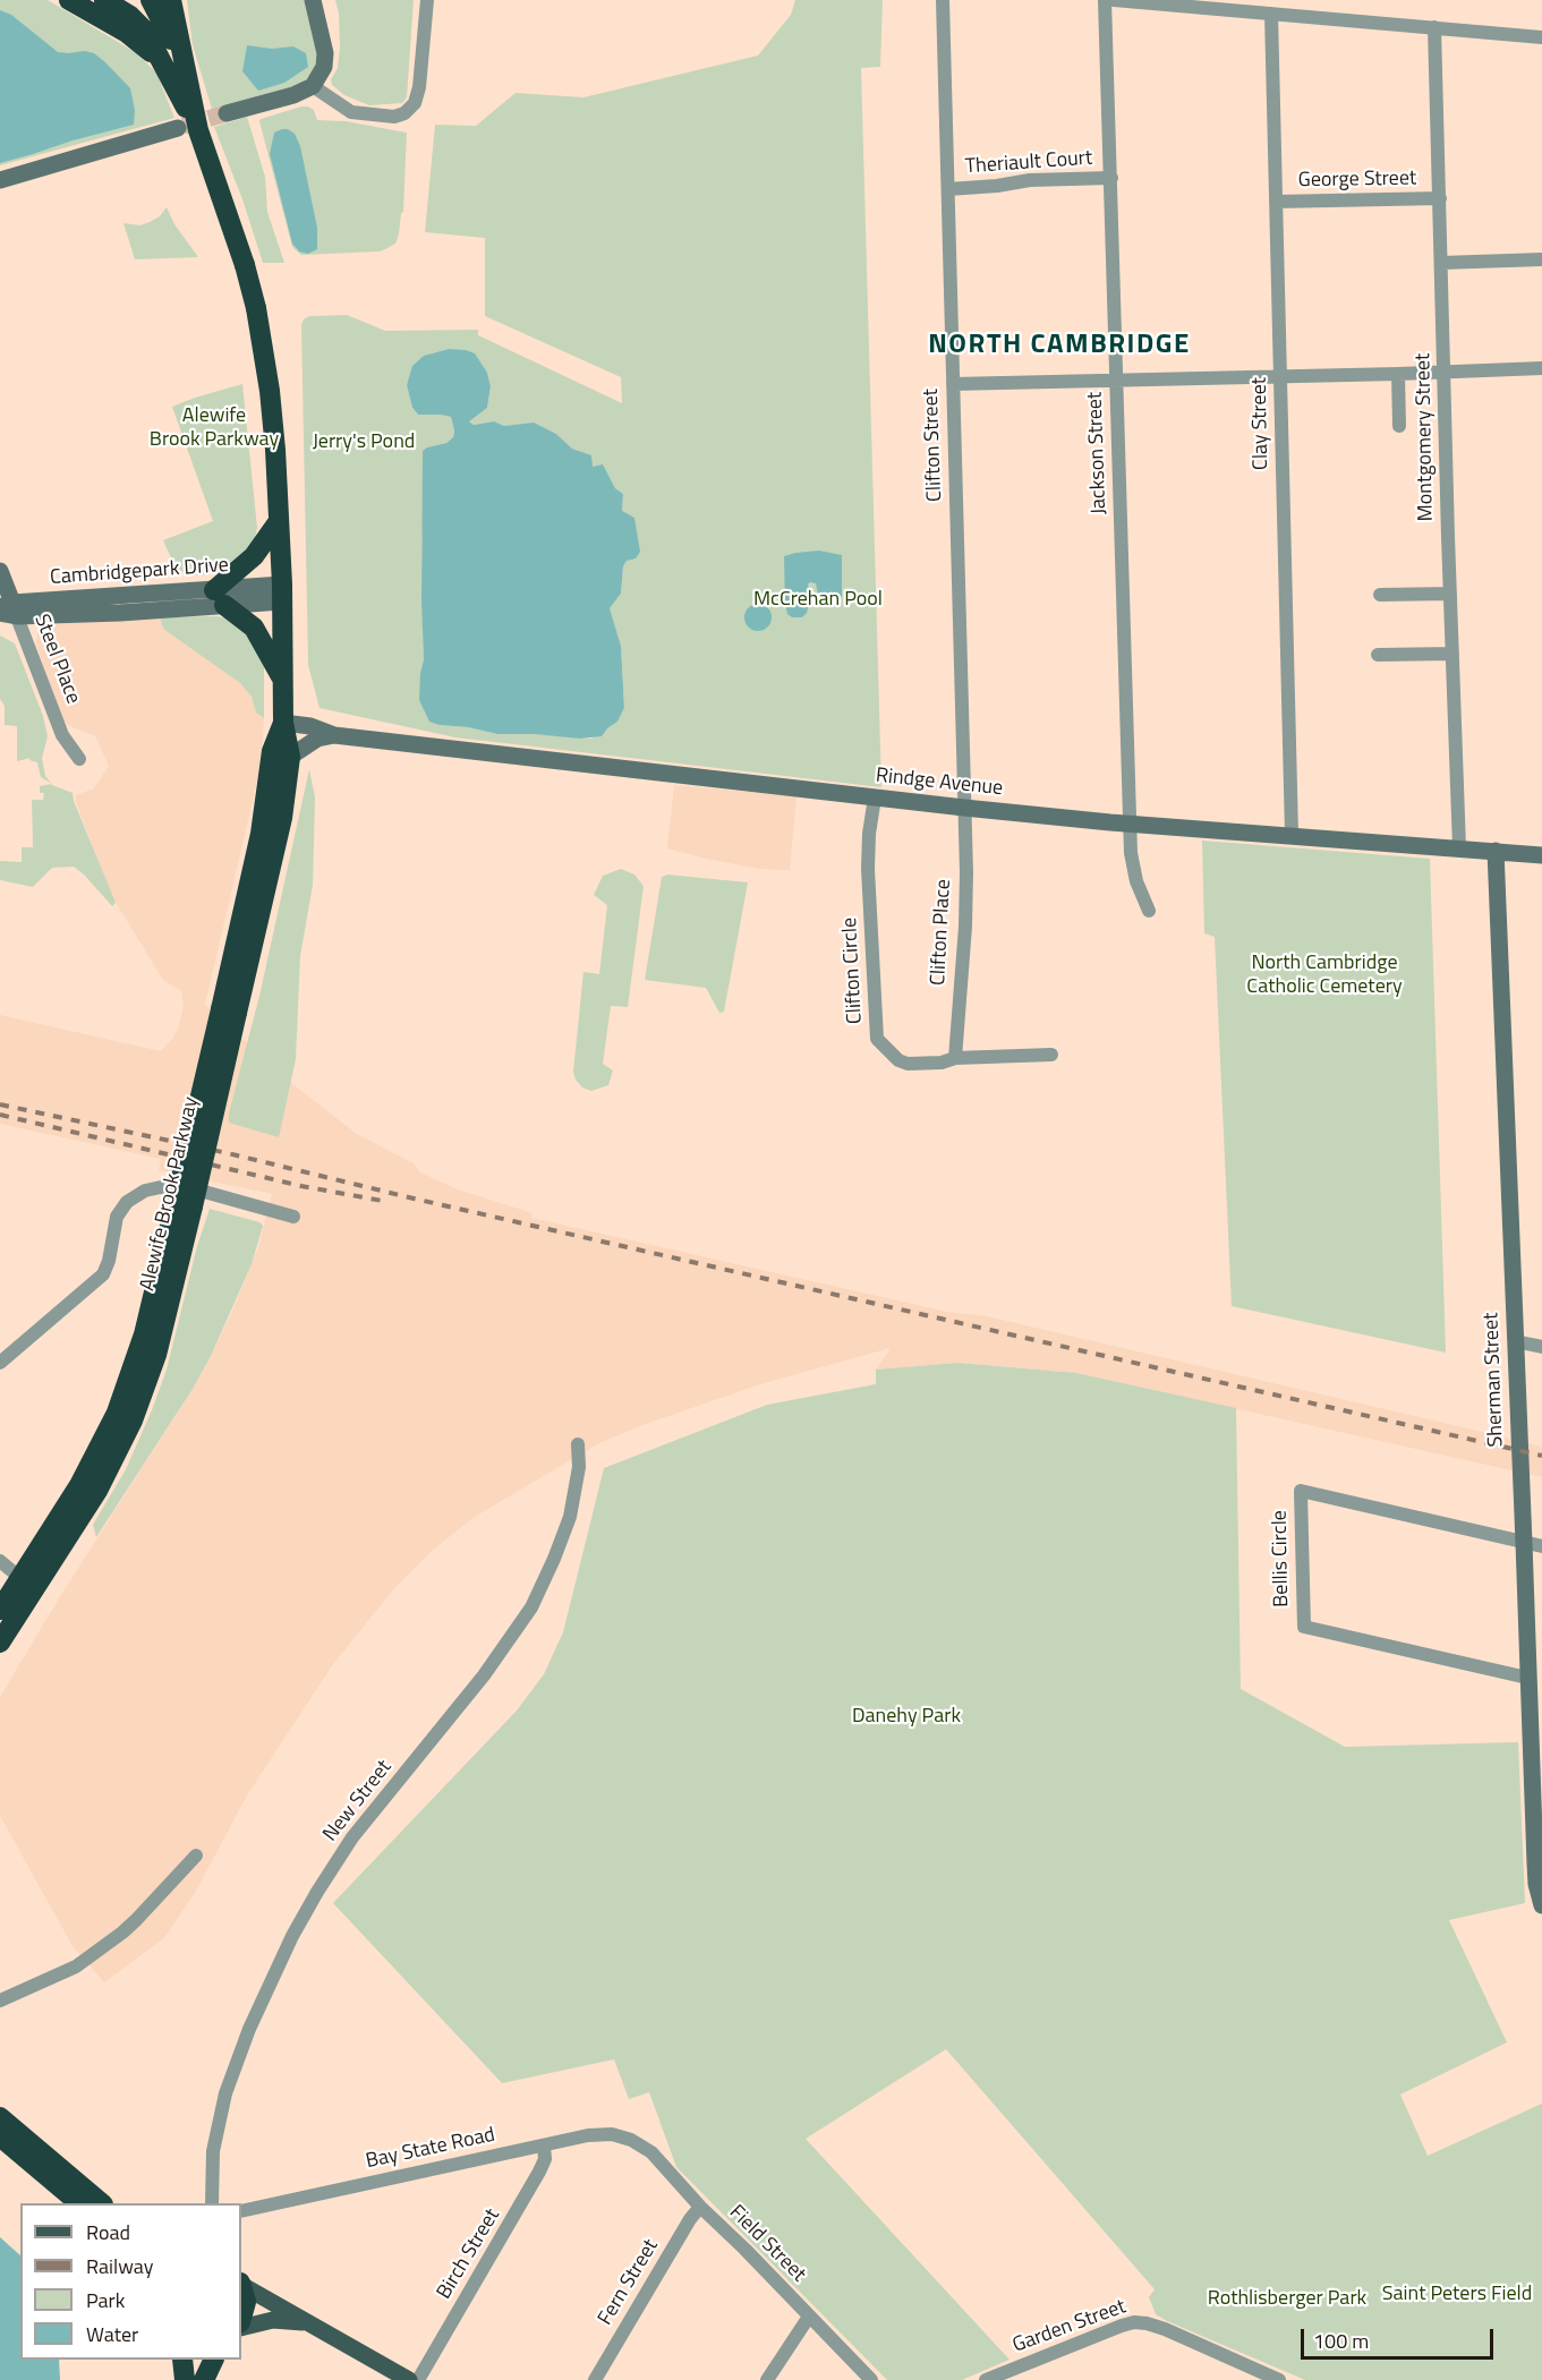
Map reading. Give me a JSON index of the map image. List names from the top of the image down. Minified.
{"streets":{"highway":["Alewife Brook Parkway"],"street":["Theriault Court","George Street","Clay Street","Montgomery Street","Clifton Street","Jackson Street","Cambridgepark Drive","Steel Place","Rindge Avenue","Clifton Place","Clifton Circle","Sherman Street","Bellis Circle","New Street","Bay State Road","Field Street","Birch Street","Fern Street","Garden Street"]},"crossings":[["Theriault Court","Clifton Street"],["Theriault Court","Jackson Street"],["George Street","Clay Street"],["George Street","Montgomery Street"],["Clay Street","Rindge Avenue"],["Montgomery Street","Rindge Avenue"],["Clifton Street","Rindge Avenue"],["Clifton Street","Clifton Place"],["Jackson Street","Rindge Avenue"],["Cambridgepark Drive","Steel Place"],["Cambridgepark Drive","Alewife Brook Parkway"],["Rindge Avenue","Clifton Place"],["Rindge Avenue","Clifton Circle"],["Rindge Avenue","Alewife Brook Parkway"],["Rindge Avenue","Sherman Street"],["Clifton Place","Clifton Circle"],["Sherman Street","Bellis Circle"],["Bay State Road","Field Street"],["Bay State Road","Birch Street"],["Field Street","Fern Street"]],"districts":["NORTH CAMBRIDGE"],"parks":["Alewife Brook Parkway","Jerry's Pond","McCrehan Pool","North Cambridge Catholic Cemetery","Danehy Park","Saint Peters Field","Rothlisberger Park"],"legend":["Road","Railway","Park","Water"],"scale_bar":"100 m"}
